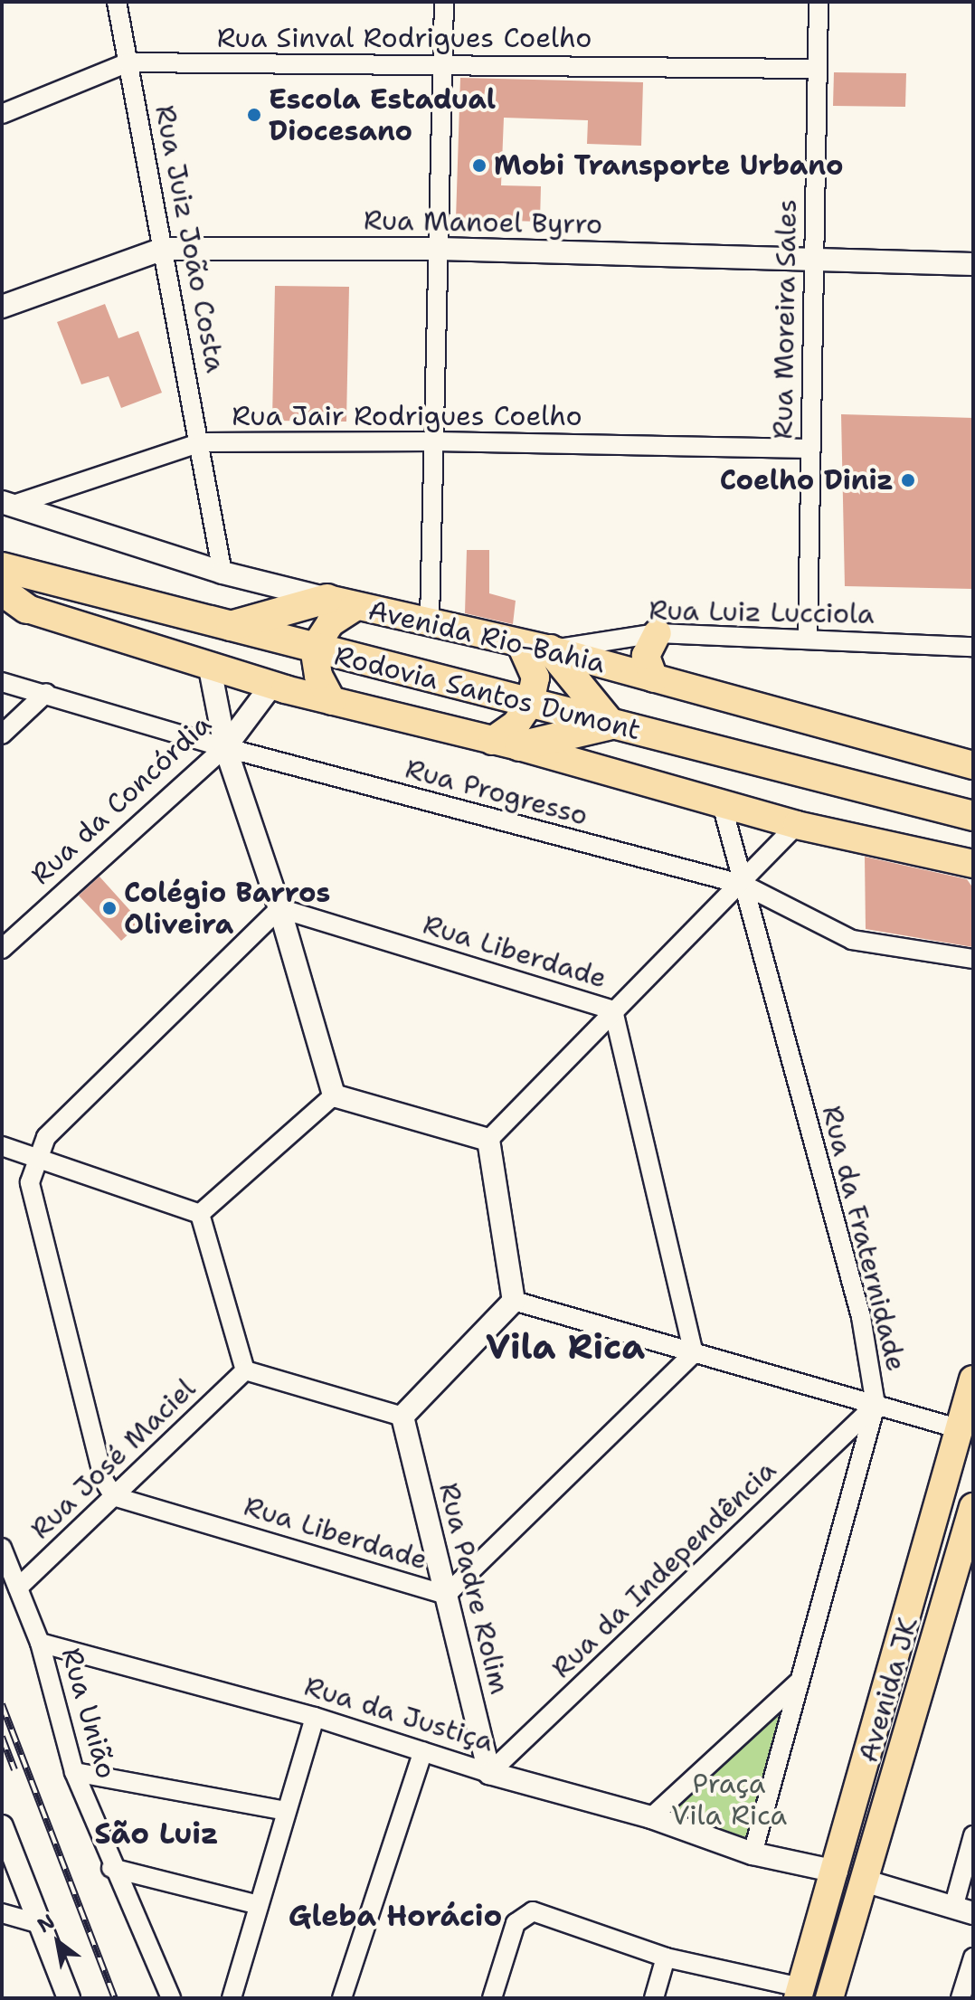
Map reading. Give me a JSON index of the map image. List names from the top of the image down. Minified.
{"streets":{"highway":["Rodovia Santos Dumont"],"main road":["Avenida Rio-Bahia","Avenida JK"],"street":["Rua Sinval Rodrigues Coelho","Rua Manoel Byrro","Rua Juiz João Costa","Rua Moreira Sales","Rua Jair Rodrigues Coelho","Rua Luiz Lucciola","Rua Progresso","Rua da Concórdia","Rua Liberdade","Rua da Fraternidade","Rua José Maciel","Rua da Independência","Rua Padre Rolim","Rua União","Rua da Justiça"]},"crossings":[["Rua Sinval Rodrigues Coelho","Rua Juiz João Costa"],["Rua Sinval Rodrigues Coelho","Rua Moreira Sales"],["Rua Manoel Byrro","Rua Juiz João Costa"],["Rua Manoel Byrro","Rua Moreira Sales"],["Rua Juiz João Costa","Rua Jair Rodrigues Coelho"],["Rua Juiz João Costa","Avenida Rio-Bahia"],["Rua Moreira Sales","Rua Jair Rodrigues Coelho"],["Rua Moreira Sales","Rua Luiz Lucciola"],["Rua Jair Rodrigues Coelho","Avenida Rio-Bahia"],["Rua Luiz Lucciola","Avenida Rio-Bahia"],["Rua Progresso","Rua da Concórdia"],["Rua Progresso","Rua da Fraternidade"],["Rua Liberdade","Rua José Maciel"],["Rua Liberdade","Rua Padre Rolim"],["Rua da Fraternidade","Rua da Independência"],["Rua da Fraternidade","Rua da Justiça"],["Rua da Independência","Rua Padre Rolim"],["Rua da Independência","Rua da Justiça"],["Rua Padre Rolim","Rua da Justiça"],["Avenida JK","Rua da Justiça"],["Rua União","Rua da Justiça"]],"districts":["Vila Rica","São Luiz","Gleba Horácio"],"parks":["Praça Vila Rica"],"places":["Escola Estadual Diocesano","Mobi Transporte Urbano","Coelho Diniz","Colégio Barros Oliveira"],"north":"top left"}
